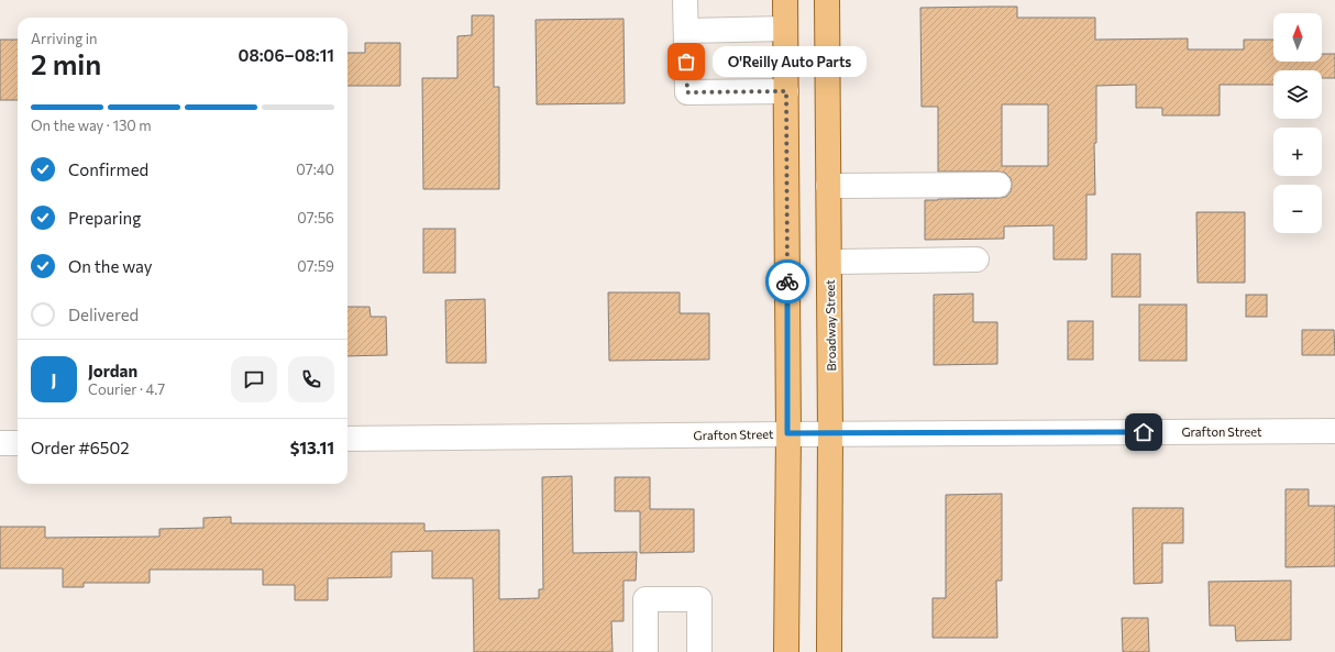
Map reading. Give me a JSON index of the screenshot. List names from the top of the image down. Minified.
{"streets":{"main road":["Broadway Street"],"street":["Grafton Street"]},"crossings":[["Broadway Street","Grafton Street"]],"places":["O'Reilly Auto Parts"],"north":"top","page":{"map_buttons":["+","−"],"heading":["2 min","Arriving in","08:06–08:11"],"panel":["Jordan","Courier · 4.7","Order #6502","$13.11"],"bubble":"O'Reilly Auto Parts","bar":"On the way · 130 m","list":[["Confirmed","07:40"],["Preparing","07:56"],["On the way","07:59"],"Delivered"],"round":"J"}}
